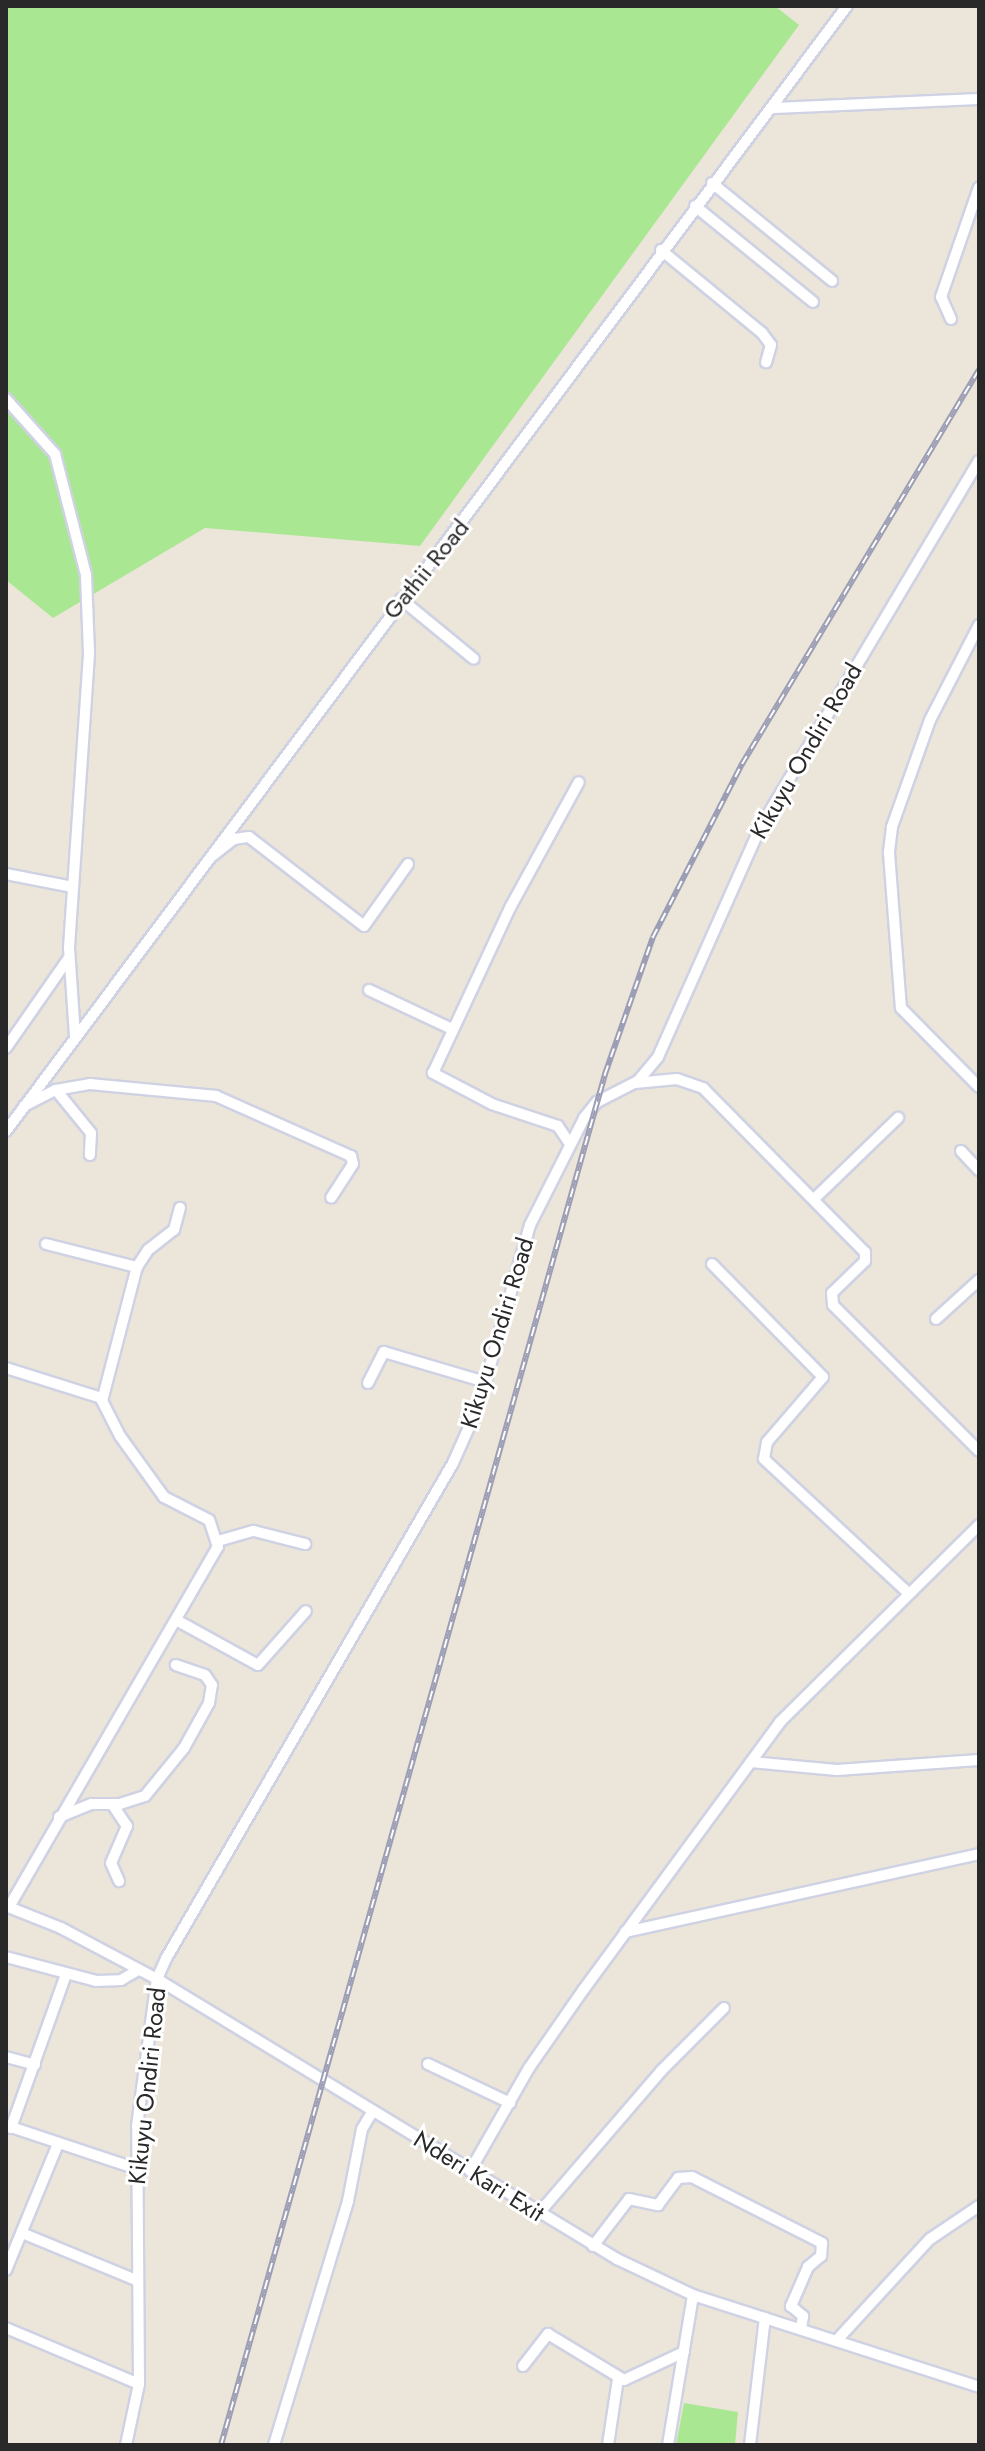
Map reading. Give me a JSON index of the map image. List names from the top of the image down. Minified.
{"streets":{"street":["Gathii Road","Kikuyu Ondiri Road","Nderi Kari Exit"]},"crossings":[["Kikuyu Ondiri Road","Nderi Kari Exit"]]}
